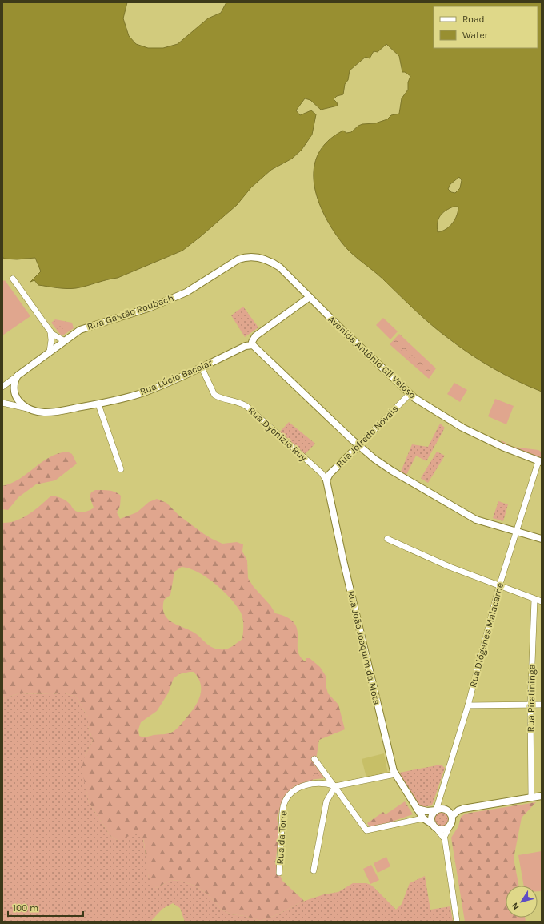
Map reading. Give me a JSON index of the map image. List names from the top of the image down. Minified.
{"streets":{"street":["Rua Gastão Roubach","Avenida Antônio Gil Veloso","Rua Lúcio Bacelar","Rua Dyonizio Ruy","Rua Jofredo Novais","Rua Diógenes Malacarne","Rua João Joaquim da Mota","Rua Piratininga","Rua da Torre"]},"crossings":[["Rua Gastão Roubach","Avenida Antônio Gil Veloso"],["Avenida Antônio Gil Veloso","Rua Jofredo Novais"],["Avenida Antônio Gil Veloso","Rua Diógenes Malacarne"],["Rua Lúcio Bacelar","Rua Dyonizio Ruy"],["Rua Dyonizio Ruy","Rua Jofredo Novais"],["Rua Dyonizio Ruy","Rua João Joaquim da Mota"],["Rua Jofredo Novais","Rua João Joaquim da Mota"]],"legend":["Road","Water"],"scale_bar":"100 m","north":"bottom left"}
